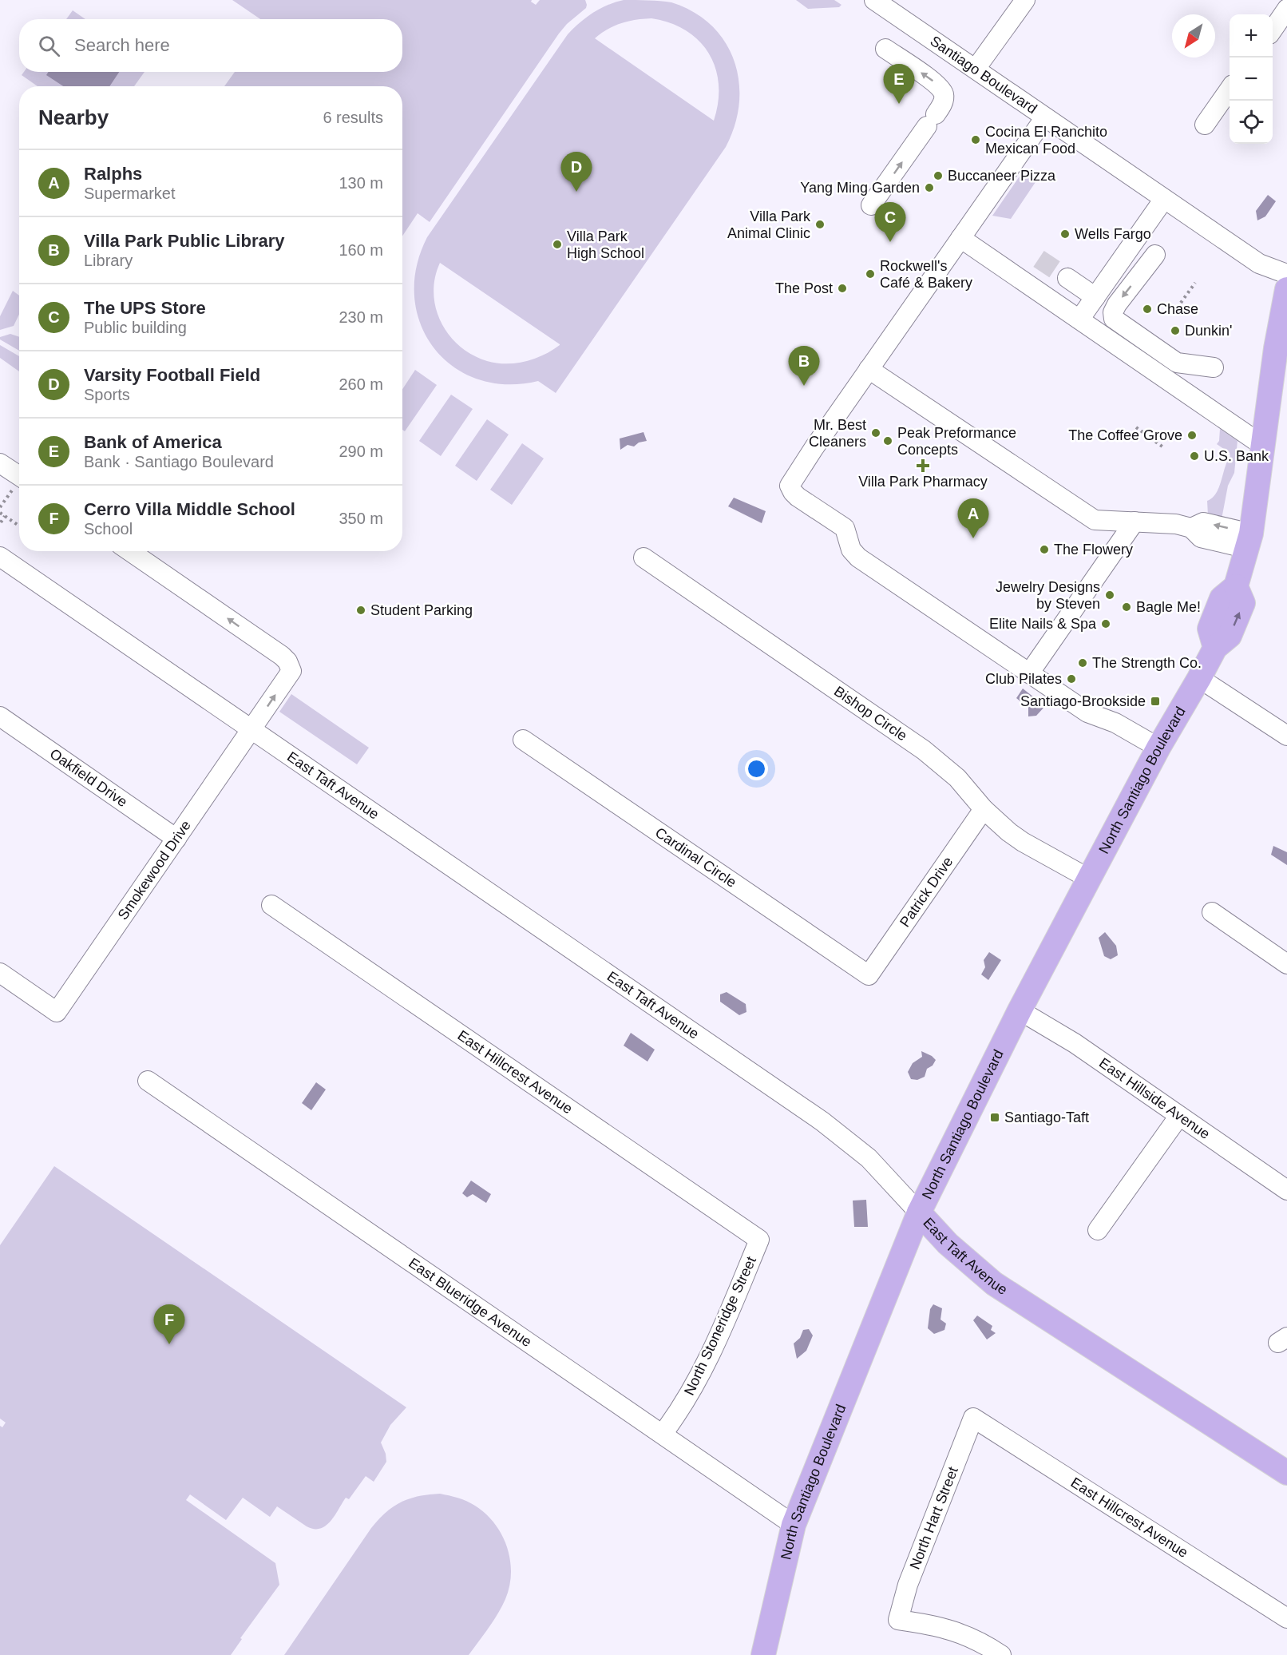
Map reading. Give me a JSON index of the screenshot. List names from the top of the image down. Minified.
{"streets":{"main road":["North Santiago Boulevard","East Taft Avenue"],"street":["Santiago Boulevard","Bishop Circle","Oakfield Drive","Cardinal Circle","Smokewood Drive","Patrick Drive","East Hillcrest Avenue","East Hillside Avenue","East Blueridge Avenue","North Stoneridge Street","North Hart Street"]},"crossings":[["Bishop Circle","North Santiago Boulevard"],["Bishop Circle","Patrick Drive"],["Oakfield Drive","Smokewood Drive"],["North Santiago Boulevard","East Taft Avenue"],["North Santiago Boulevard","East Hillside Avenue"],["North Santiago Boulevard","East Blueridge Avenue"],["East Taft Avenue","Smokewood Drive"],["Cardinal Circle","Patrick Drive"],["East Hillcrest Avenue","North Stoneridge Street"],["East Hillcrest Avenue","North Hart Street"],["East Blueridge Avenue","North Stoneridge Street"]],"places":{"other":["Cocina El Ranchito Mexican Food","Buccaneer Pizza","Yang Ming Garden","Villa Park Animal Clinic","Wells Fargo","Villa Park High School","Rockwell's Café & Bakery","The Post","Chase","Dunkin'","Mr. Best Cleaners","The Coffee Grove","Peak Preformance Concepts","U.S. Bank","The Flowery","Jewelry Designs by Steven","Bagle Me!","Student Parking","Elite Nails & Spa","The Strength Co.","Club Pilates"],"health":["Villa Park Pharmacy"],"transit":["Santiago-Brookside","Santiago-Taft"]},"north":"bottom left","page":{"map_buttons":["+","−"],"search":"Search here","pins":["E","D","C","B","A","F"],"heading":["Nearby","6 results"],"list":[{"mark":"A","name":"Ralphs","note":"Supermarket","value":"130 m"},{"mark":"B","name":"Villa Park Public Library","note":"Library","value":"160 m"},{"mark":"C","name":"The UPS Store","note":"Public building","value":"230 m"},{"mark":"D","name":"Varsity Football Field","note":"Sports","value":"260 m"},{"mark":"E","name":"Bank of America","note":"Bank · Santiago Boulevard","value":"290 m"},{"mark":"F","name":"Cerro Villa Middle School","note":"School","value":"350 m"}]}}
